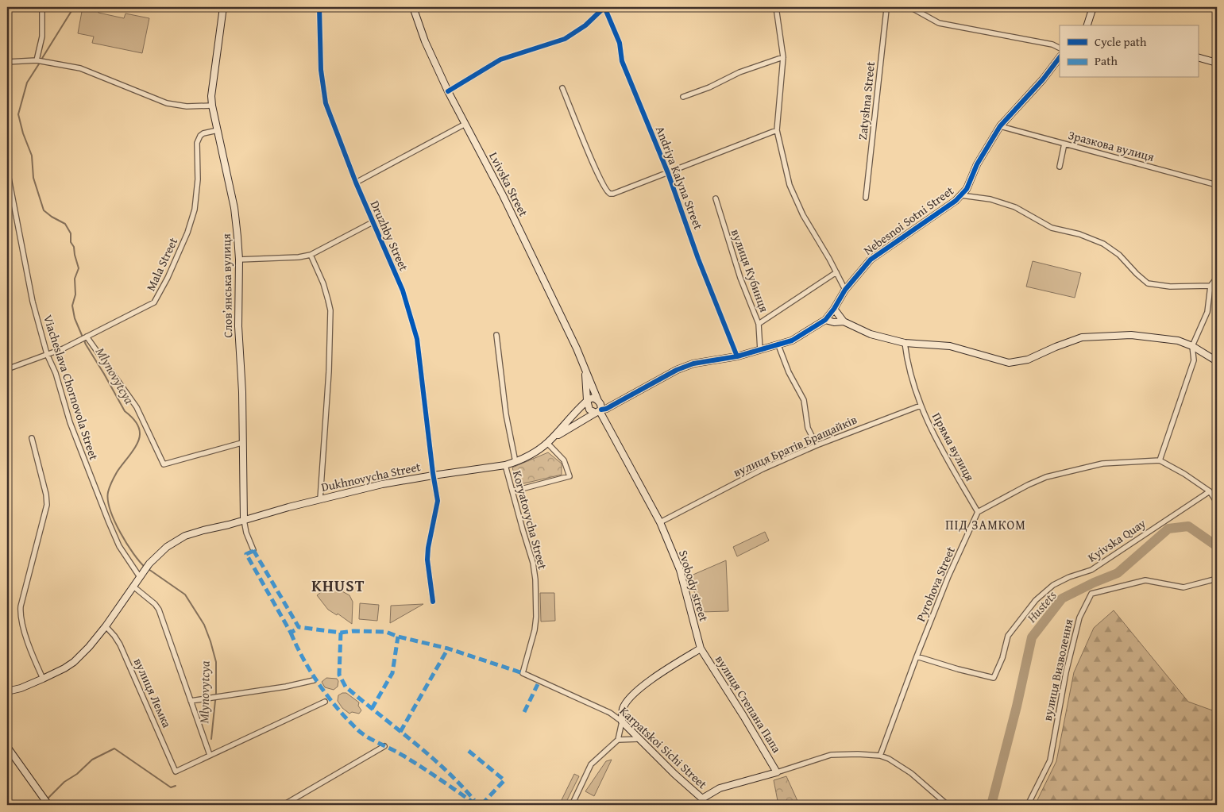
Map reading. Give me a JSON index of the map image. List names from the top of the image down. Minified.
{"streets":{"main road":["Lvivska Street","Nebesnoi Sotni Street","Словʼянська вулиця","Dukhnovycha Street","Svobody street","вулиця Степана Папа","Karpatskoi Sichi Street"],"street":["Zatyshna Street","Зразкова вулиця","Andriya Kalyna Street","Druzhby Street","Mala Street","вулиця Кубинця","Viacheslava Chornovola Street","вулиця Братів Бращайків","Пряма вулиця","Koryatovycha Street","Kyivska Quay","Pyrohova Street","вулиця Визволення","вулиця Лемка"]},"crossings":[["Зразкова вулиця","Nebesnoi Sotni Street"],["Andriya Kalyna Street","Nebesnoi Sotni Street"],["Lvivska Street","Nebesnoi Sotni Street"],["Lvivska Street","Svobody street"],["Nebesnoi Sotni Street","вулиця Кубинця"],["Nebesnoi Sotni Street","Dukhnovycha Street"],["Nebesnoi Sotni Street","Svobody street"],["Druzhby Street","Dukhnovycha Street"],["Mala Street","Словʼянська вулиця"],["Mala Street","Viacheslava Chornovola Street"],["Словʼянська вулиця","Dukhnovycha Street"],["вулиця Братів Бращайків","Пряма вулиця"],["вулиця Братів Бращайків","Svobody street"],["Пряма вулиця","Pyrohova Street"],["Dukhnovycha Street","Koryatovycha Street"],["Koryatovycha Street","Karpatskoi Sichi Street"],["Kyivska Quay","Pyrohova Street"],["Svobody street","вулиця Степана Папа"]],"districts":["ПІД ЗАМКОМ","KHUST"],"water":["Mlynovytcya","Hustets"],"legend":["Cycle path","Path"]}
